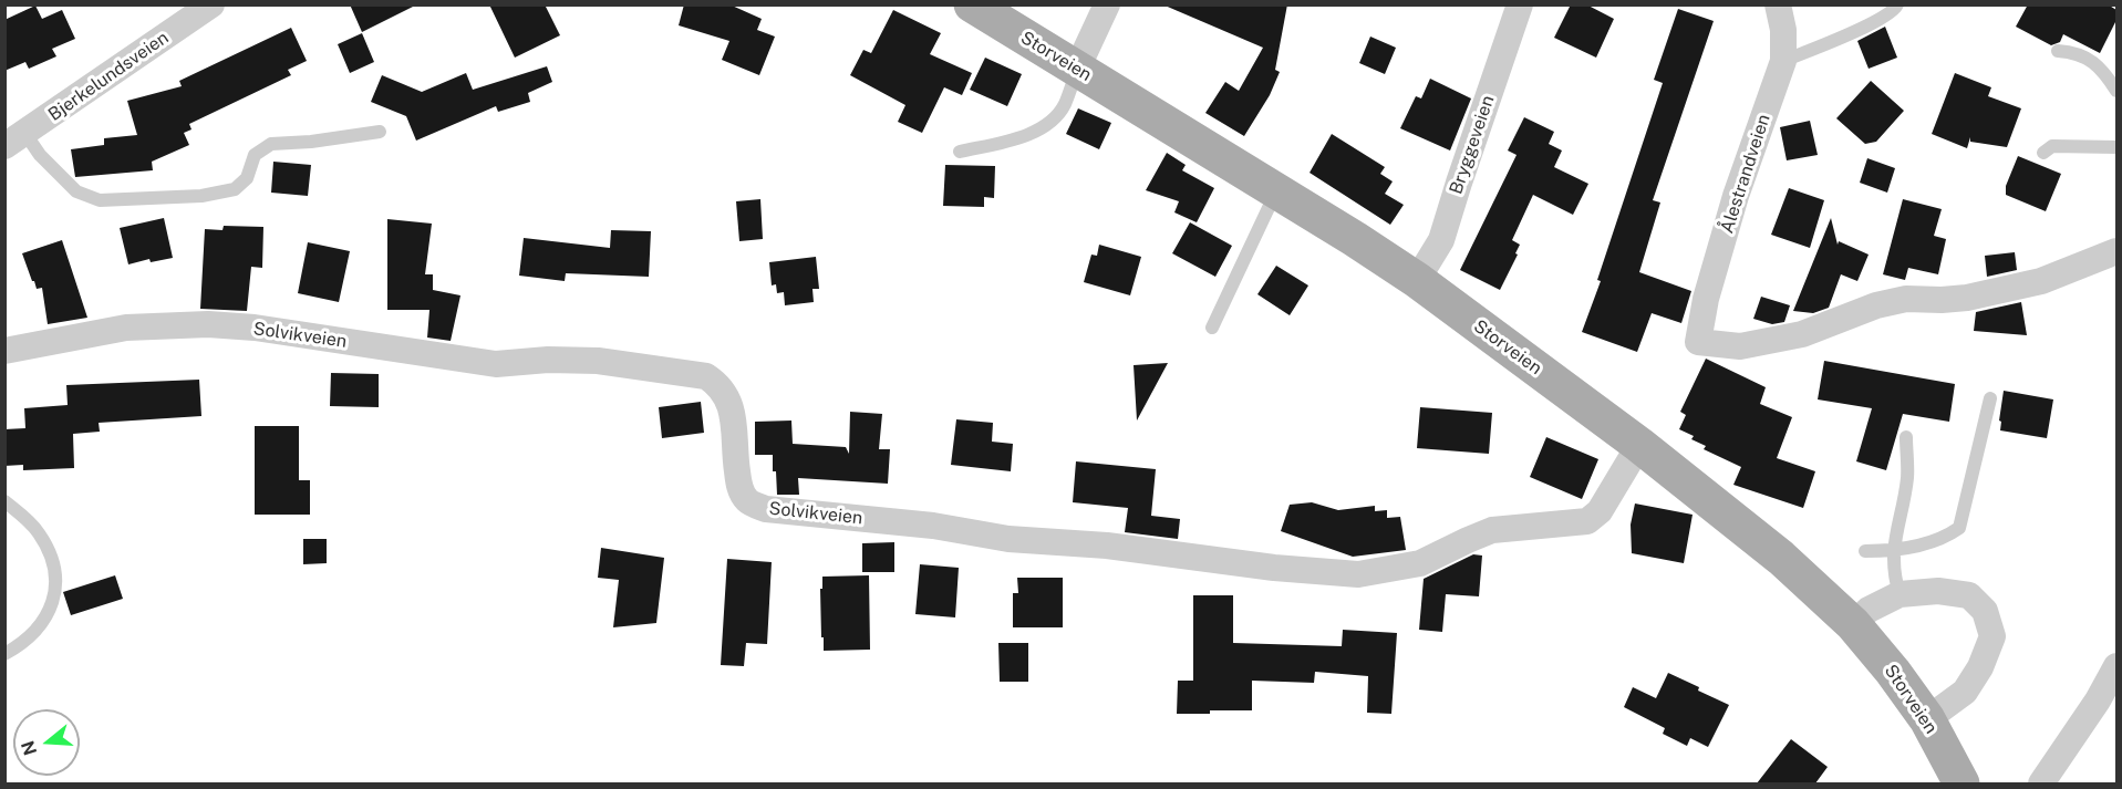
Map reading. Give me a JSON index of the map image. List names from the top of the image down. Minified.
{"streets":{"main road":["Storveien"],"street":["Bjerkelundsveien","Bryggeveien","Ålestrandveien","Solvikveien"]},"crossings":[["Storveien","Bryggeveien"],["Storveien","Solvikveien"]],"north":"left"}
